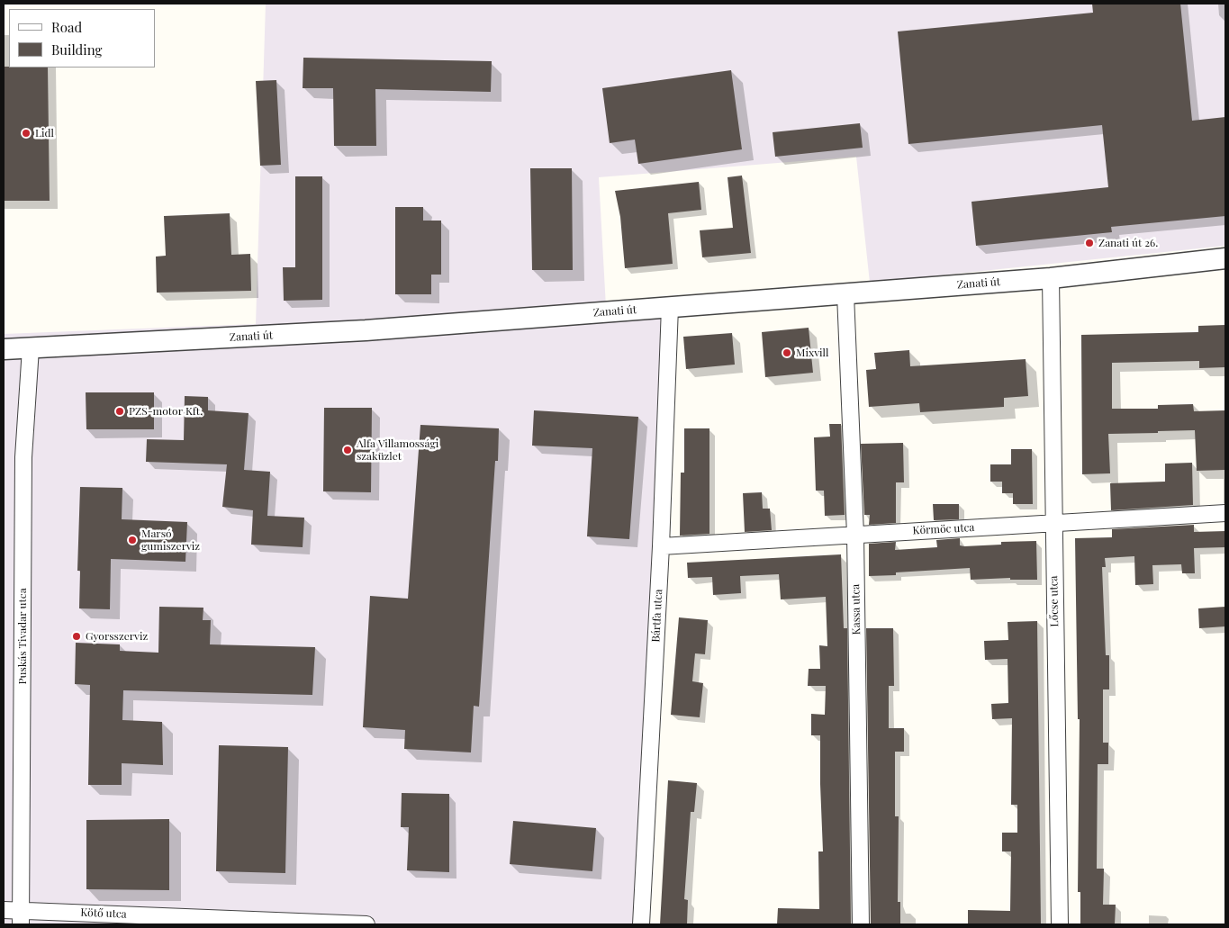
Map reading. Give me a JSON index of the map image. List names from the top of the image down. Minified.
{"streets":{"street":["Zanati út","Körmöc utca","Lőcse utca","Kassa utca","Bártfa utca","Puskás Tivadar utca","Kötő utca"]},"crossings":[["Zanati út","Lőcse utca"],["Zanati út","Kassa utca"],["Zanati út","Bártfa utca"],["Zanati út","Puskás Tivadar utca"],["Körmöc utca","Lőcse utca"],["Körmöc utca","Kassa utca"],["Körmöc utca","Bártfa utca"],["Puskás Tivadar utca","Kötő utca"]],"places":["Lidl","Zanati út 26.","Mixvill","PZS-motor Kft.","Alfa Villamossági szaküzlet","Marsó gumiszerviz","Gyorsszerviz"],"legend":["Road","Building"]}
